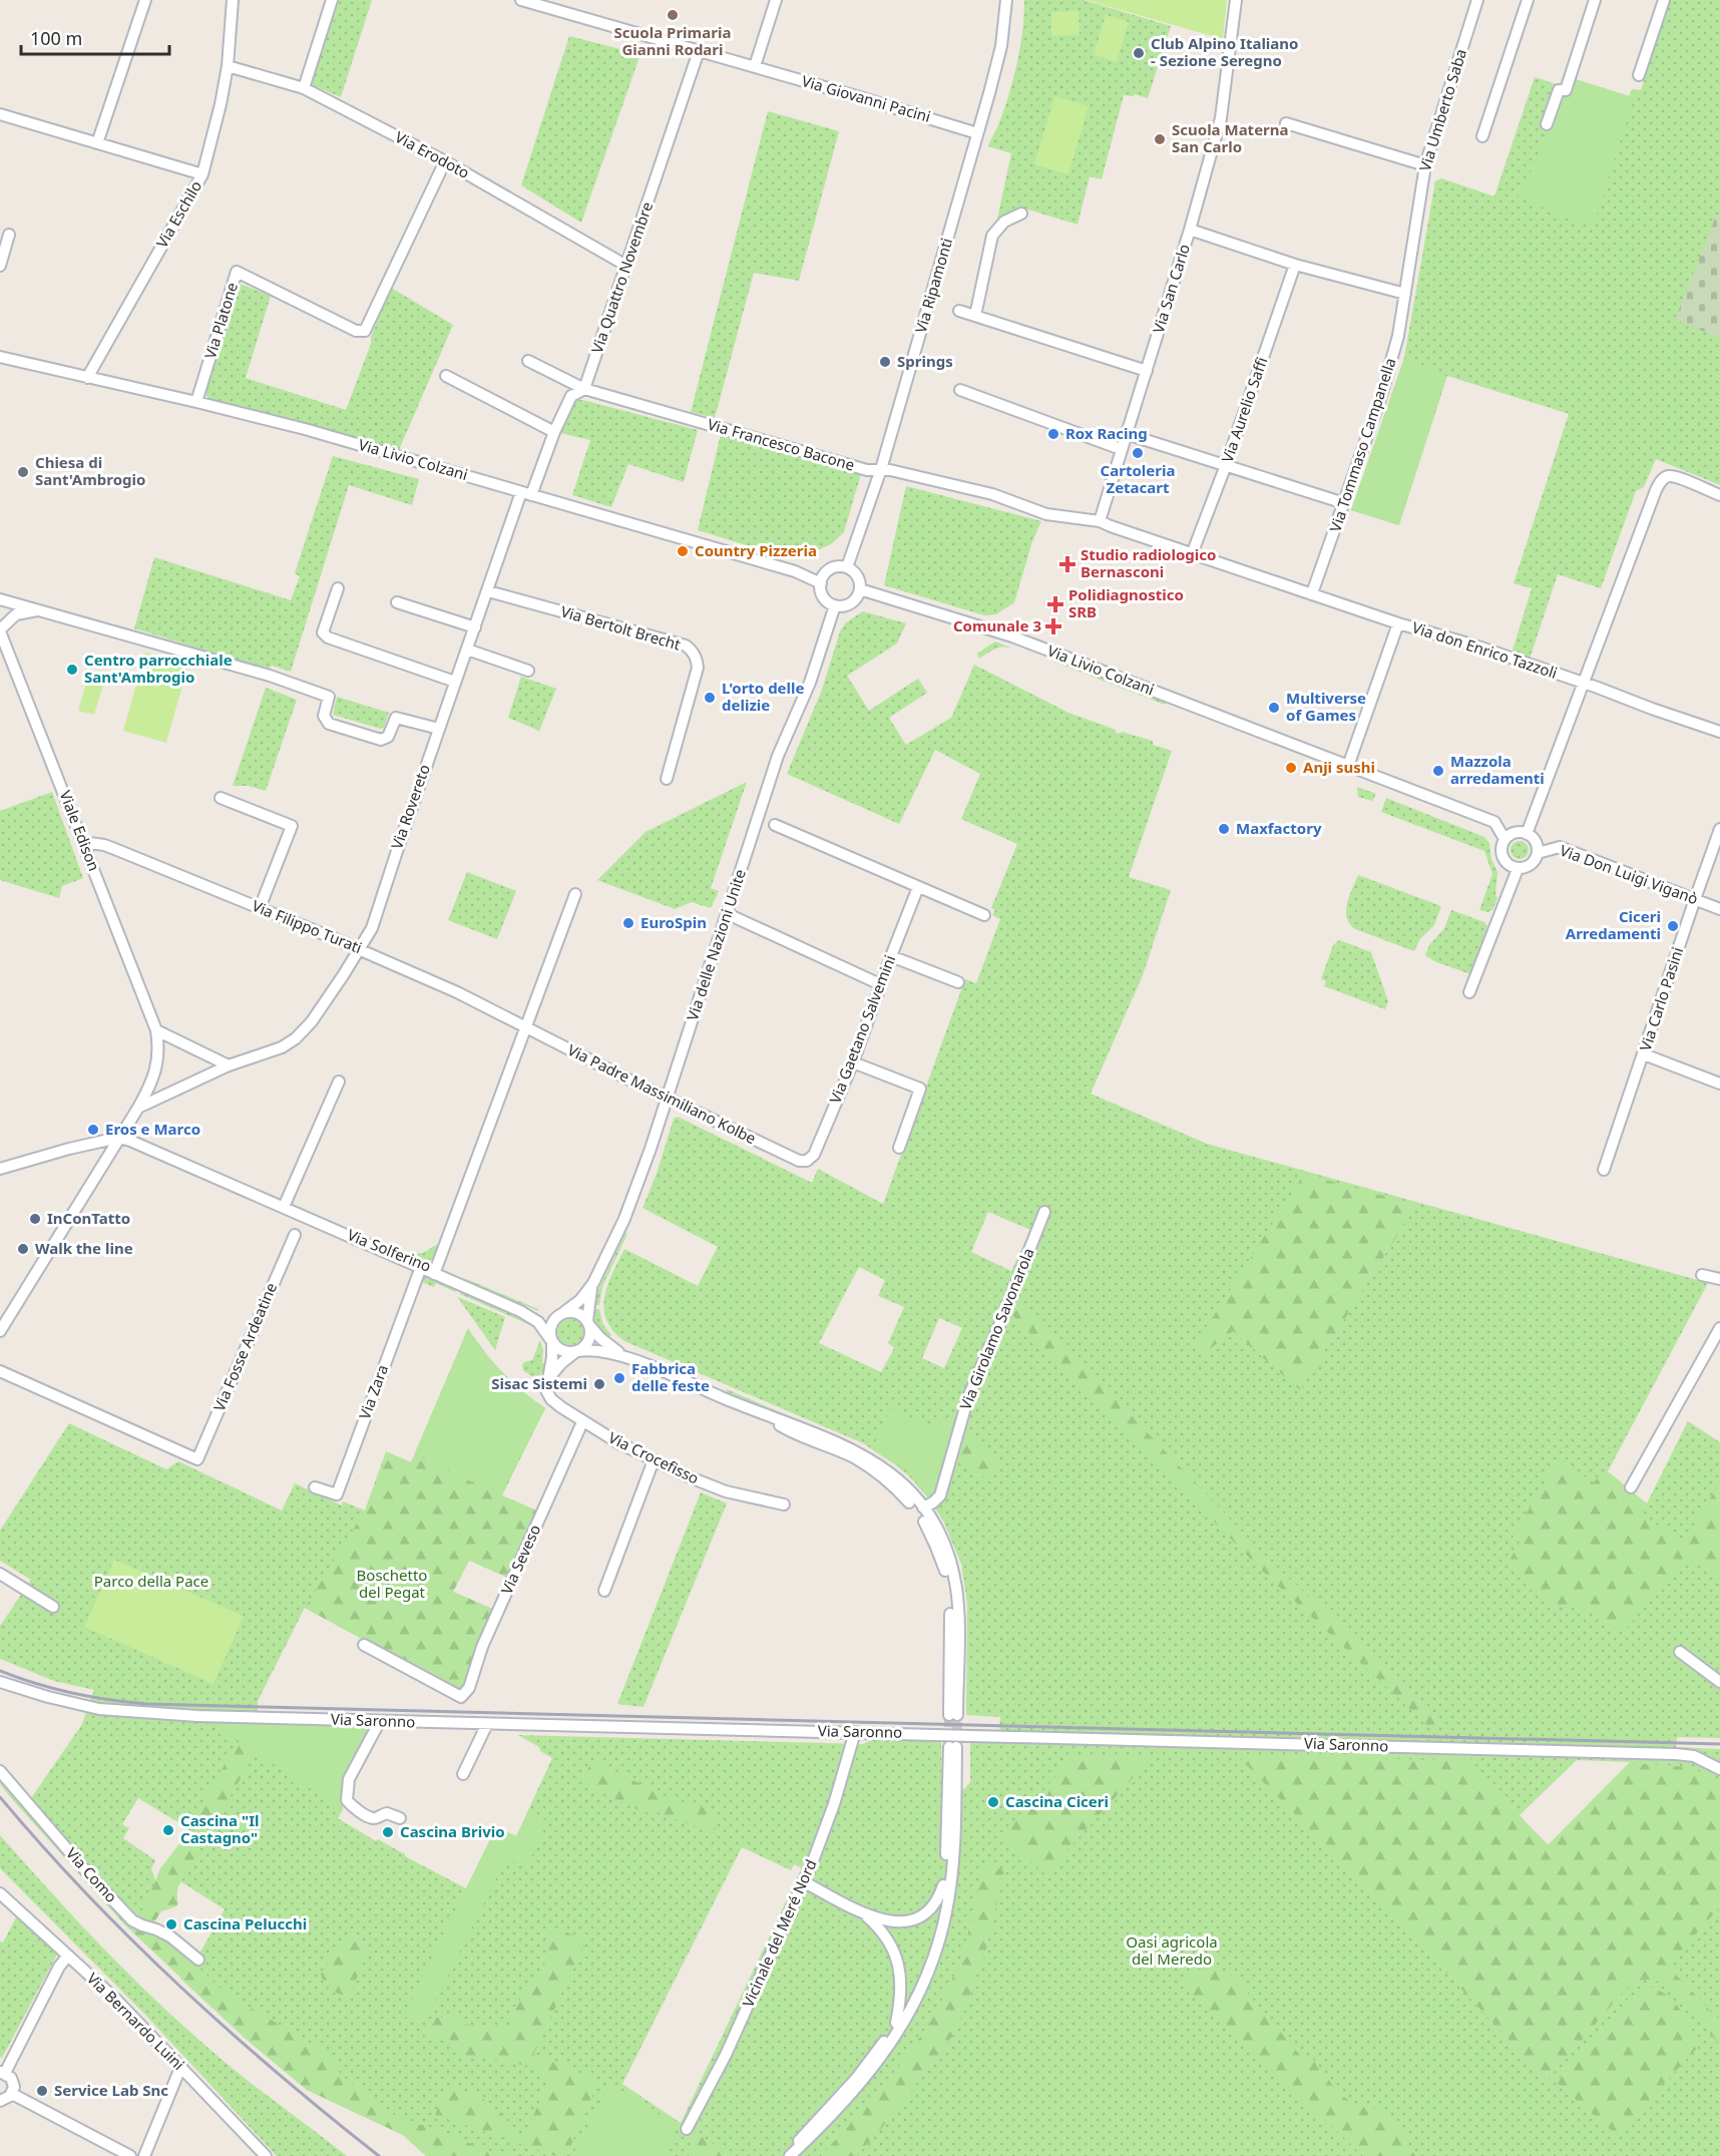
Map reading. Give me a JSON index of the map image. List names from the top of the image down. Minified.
{"streets":{"street":["Via Giovanni Pacini","Via Umberto Saba","Via Erodoto","Via Eschilo","Via Quattro Novembre","Via Ripamonti","Via San Carlo","Via Platone","Via Aurelio Saffi","Via Francesco Bacone","Via Tommaso Campanella","Via Livio Colzani","Via Bertolt Brecht","Via don Enrico Tazzoli","Via Rovereto","Viale Edison","Via Don Luigi Viganò","Via Filippo Turati","Via delle Nazioni Unite","Via Carlo Pasini","Via Gaetano Salvemini","Via Padre Massimiliano Kolbe","Via Solferino","Via Girolamo Savonarola","Via Fosse Ardeatine","Via Zara","Via Crocefisso","Via Seveso","Via Saronno","Via Como","Vicinale del Meré Nord","Via Bernardo Luini"]},"crossings":[["Via Giovanni Pacini","Via Quattro Novembre"],["Via Giovanni Pacini","Via Ripamonti"],["Via Umberto Saba","Via Tommaso Campanella"],["Via Erodoto","Via Eschilo"],["Via Erodoto","Via Quattro Novembre"],["Via Erodoto","Via Platone"],["Via Eschilo","Via Livio Colzani"],["Via Quattro Novembre","Via Francesco Bacone"],["Via Quattro Novembre","Via Livio Colzani"],["Via Quattro Novembre","Via Rovereto"],["Via Ripamonti","Via Francesco Bacone"],["Via Ripamonti","Via Livio Colzani"],["Via Ripamonti","Via delle Nazioni Unite"],["Via San Carlo","Via Francesco Bacone"],["Via San Carlo","Via don Enrico Tazzoli"],["Via Platone","Via Livio Colzani"],["Via Aurelio Saffi","Via don Enrico Tazzoli"],["Via Francesco Bacone","Via don Enrico Tazzoli"],["Via Tommaso Campanella","Via don Enrico Tazzoli"],["Via Livio Colzani","Via Rovereto"],["Via Livio Colzani","Via delle Nazioni Unite"],["Via Bertolt Brecht","Via Rovereto"],["Via Rovereto","Via Filippo Turati"],["Viale Edison","Via Filippo Turati"],["Via Don Luigi Viganò","Via Carlo Pasini"],["Via Filippo Turati","Via Padre Massimiliano Kolbe"],["Via Filippo Turati","Via Solferino"],["Via delle Nazioni Unite","Via Padre Massimiliano Kolbe"],["Via Gaetano Salvemini","Via Padre Massimiliano Kolbe"],["Via Padre Massimiliano Kolbe","Via Solferino"],["Via Solferino","Via Zara"],["Via Crocefisso","Via Seveso"],["Via Saronno","Vicinale del Meré Nord"]],"parks":["Boschetto del Pegat","Parco della Pace","Oasi agricola del Meredo"],"places":{"other":["Scuola Primaria Gianni Rodari","Club Alpino Italiano - Sezione Seregno","Scuola Materna San Carlo","Springs","Rox Racing","Cartoleria Zetacart","Chiesa di Sant'Ambrogio","Country Pizzeria","Centro parrocchiale Sant'Ambrogio","L'orto delle delizie","Multiverse of Games","Anji sushi","Mazzola arredamenti","Maxfactory","EuroSpin","Ciceri Arredamenti","Eros e Marco","InConTatto","Walk the line","Fabbrica delle feste","Sisac Sistemi","Cascina Ciceri","Cascina \"Il Castagno\"","Cascina Brivio","Cascina Pelucchi","Service Lab Snc"],"health":["Studio radiologico Bernasconi","Polidiagnostico SRB","Comunale 3"]},"scale_bar":"100 m"}
